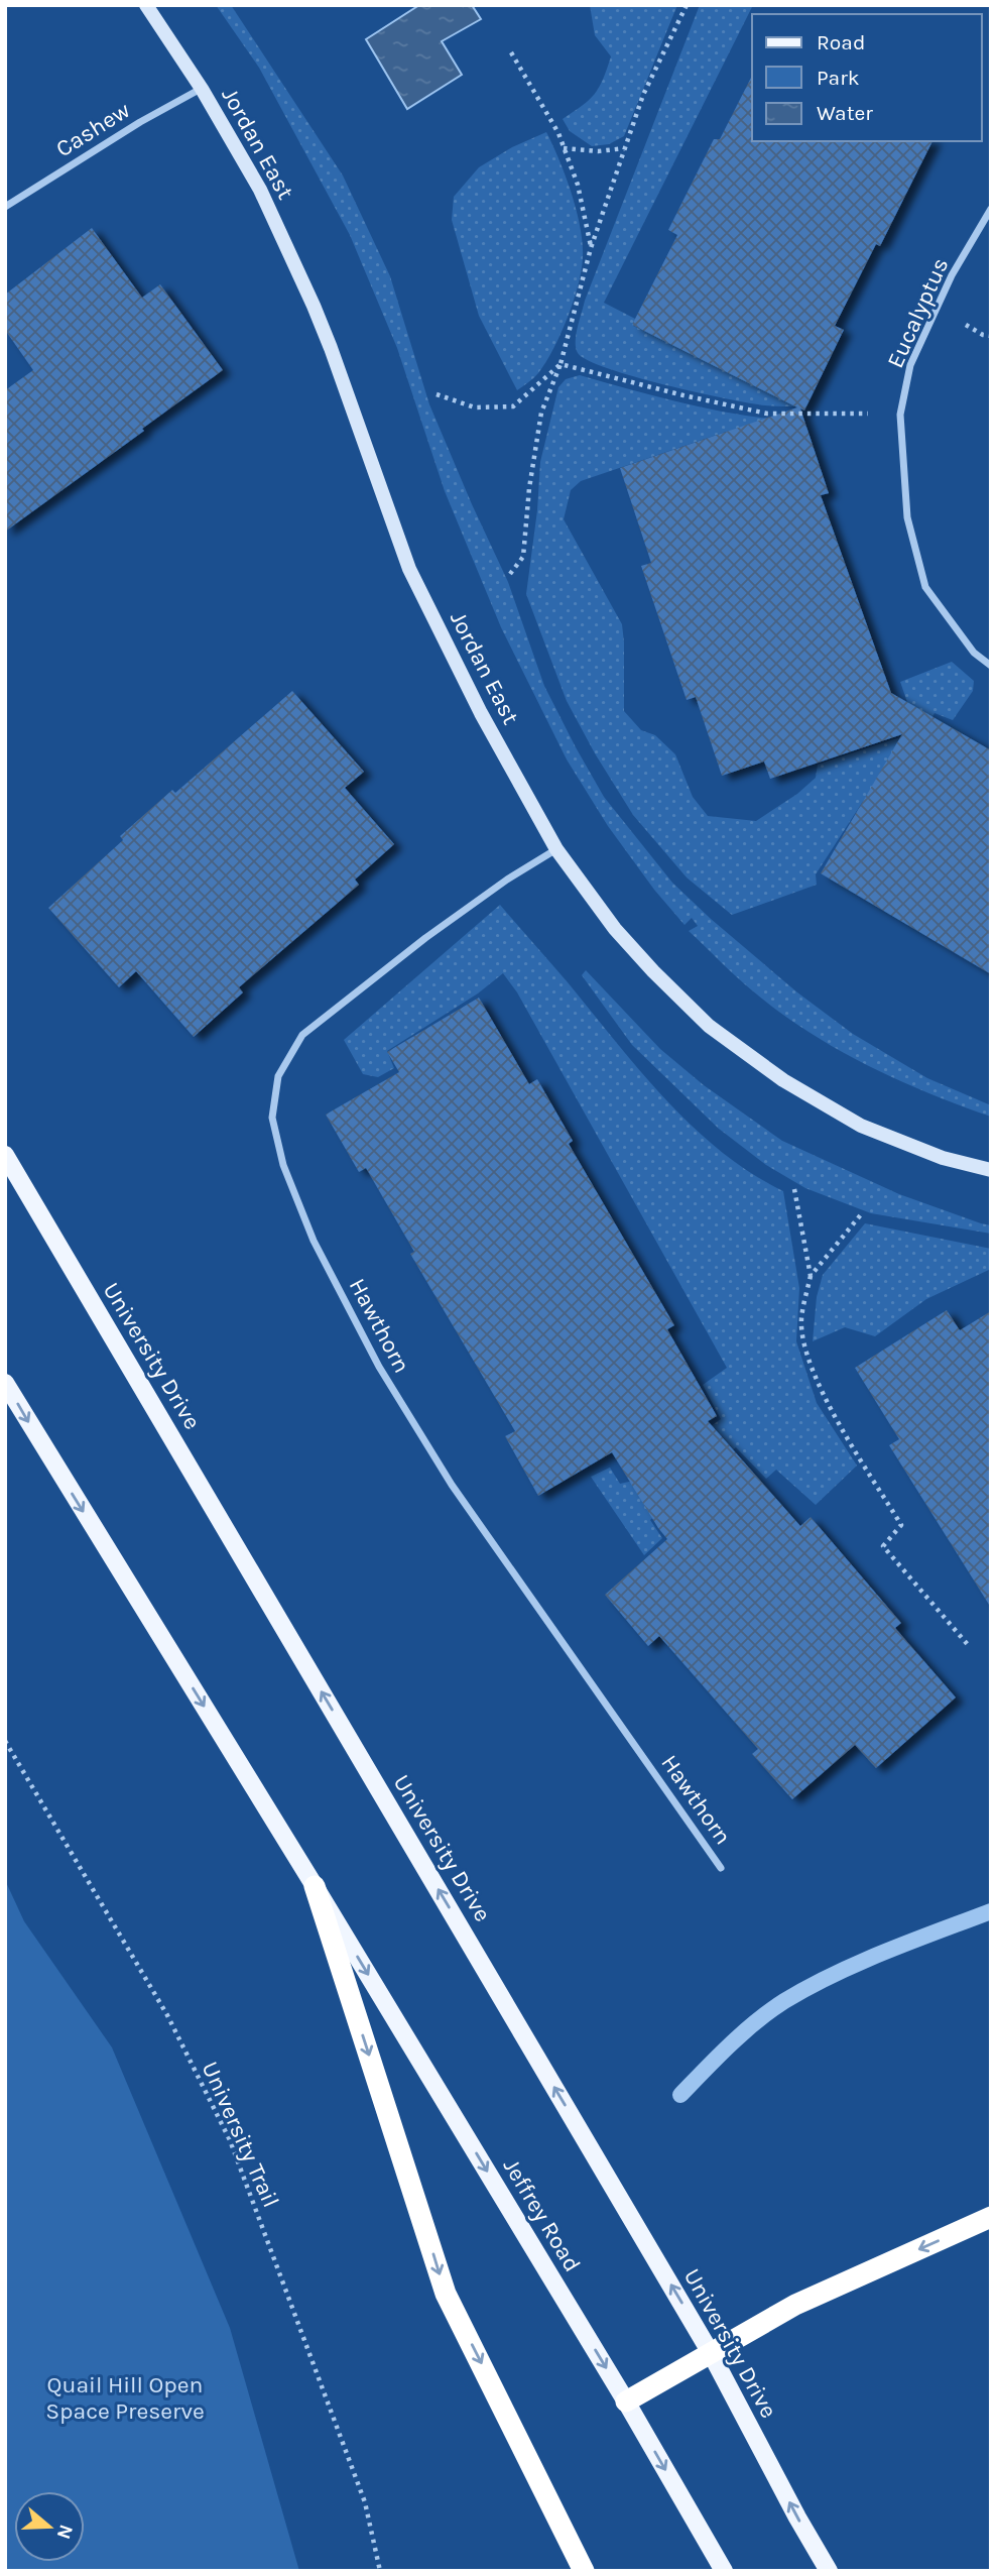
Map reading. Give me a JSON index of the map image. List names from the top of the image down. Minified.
{"streets":{"main road":["University Drive","Jeffrey Road"],"street":["Cashew","Jordan East","Eucalyptus","Hawthorn"],"path":["University Trail"]},"crossings":[["Cashew","Jordan East"],["Jordan East","Hawthorn"]],"one_way":["Jeffrey Road"],"parks":["Quail Hill Open Space Preserve"],"legend":["Road","Park","Water"],"north":"right"}
